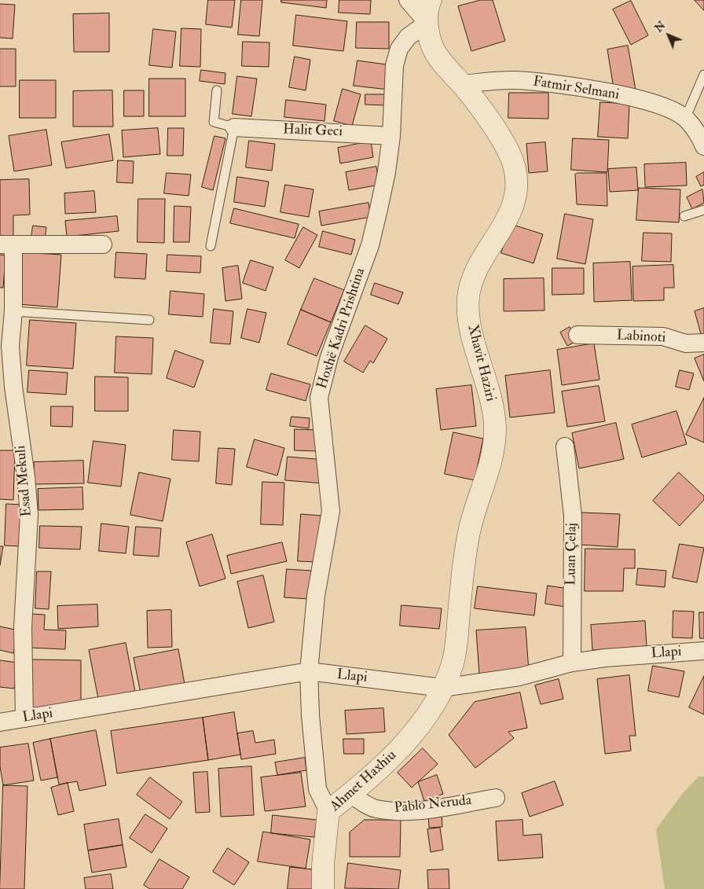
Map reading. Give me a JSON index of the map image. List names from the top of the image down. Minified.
{"streets":{"street":["Fatmir Selmani","Halit Geci","Hoxhë Kadri Prishtina","Labinoti","Xhavit Haziri","Esad Mekuli","Luan Çelaj","Llapi","Ahmet Haxhiu","Pablo Neruda"]},"crossings":[["Fatmir Selmani","Xhavit Haziri"],["Halit Geci","Hoxhë Kadri Prishtina"],["Hoxhë Kadri Prishtina","Xhavit Haziri"],["Hoxhë Kadri Prishtina","Llapi"],["Hoxhë Kadri Prishtina","Ahmet Haxhiu"],["Xhavit Haziri","Llapi"],["Xhavit Haziri","Ahmet Haxhiu"],["Esad Mekuli","Llapi"],["Luan Çelaj","Llapi"],["Llapi","Ahmet Haxhiu"],["Ahmet Haxhiu","Pablo Neruda"]],"north":"top left"}
